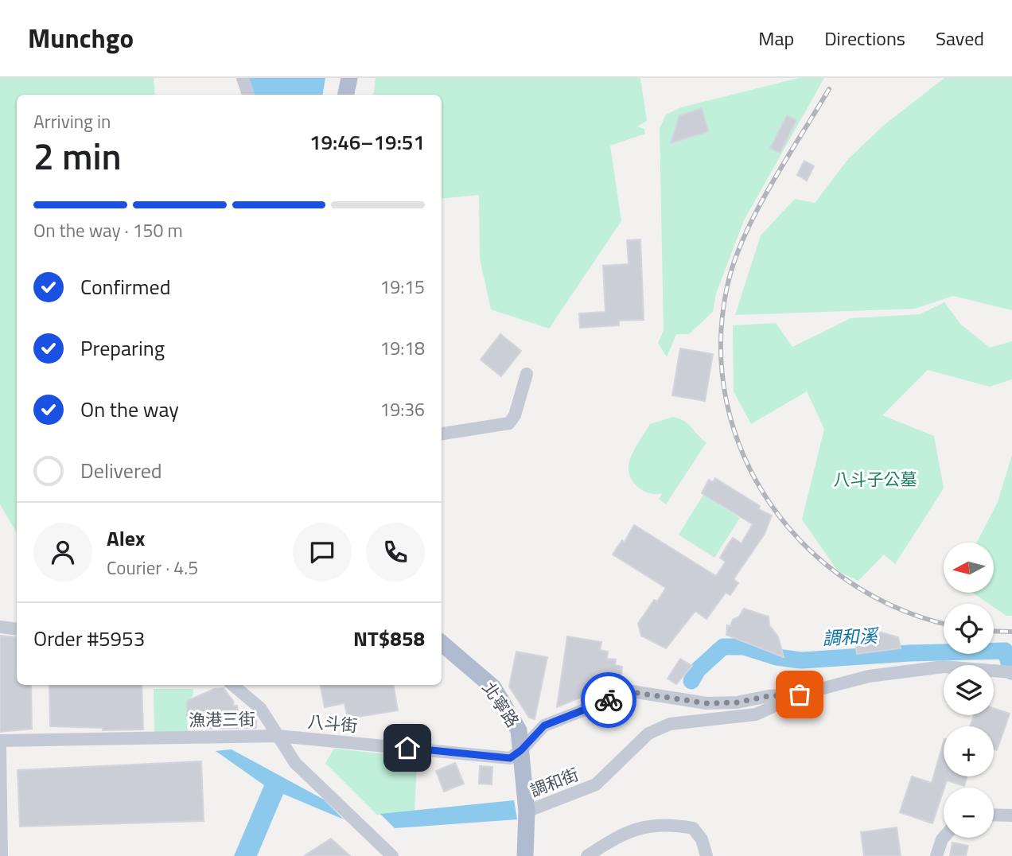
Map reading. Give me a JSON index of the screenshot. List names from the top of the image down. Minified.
{"streets":{"main road":["北寧路"],"street":["漁港三街","八斗街","調和街"]},"crossings":[["北寧路","八斗街"],["北寧路","調和街"],["漁港三街","八斗街"],["八斗街","調和街"]],"water":["調和溪"],"parks":["八斗子公墓"],"north":"left","page":{"header":"Munchgo","nav":["Map","Directions","Saved"],"heading":["2 min","Arriving in","19:46–19:51"],"panel":["Alex","Courier · 4.5","Order #5953","NT$858"],"bar":"On the way · 150 m","list":[["Confirmed","19:15"],["Preparing","19:18"],["On the way","19:36"],"Delivered"],"map_buttons":["+","−"]}}
